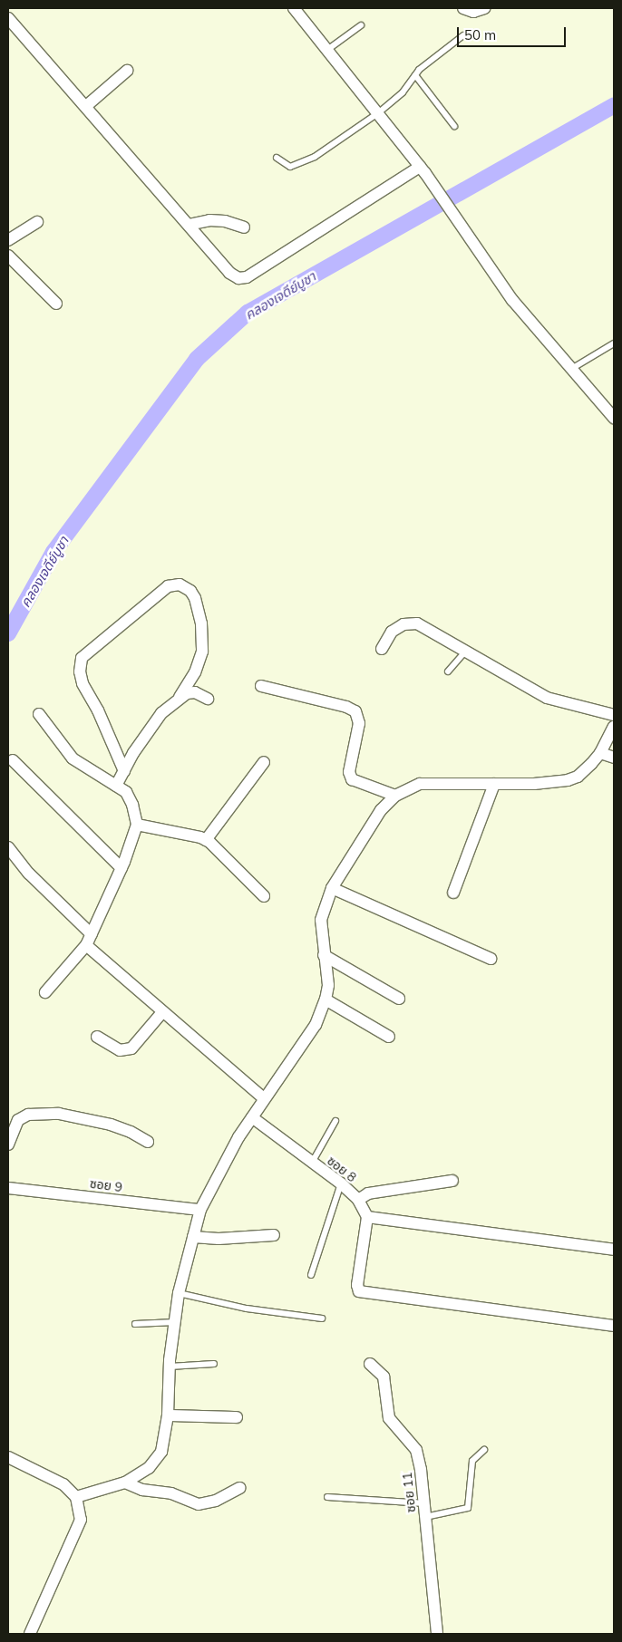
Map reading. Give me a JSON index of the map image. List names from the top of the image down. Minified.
{"streets":{"street":["ซอย 8","ซอย 9","ซอย 11"]},"water":["คลองเจดีย์บูชา"],"scale_bar":"50 m"}
